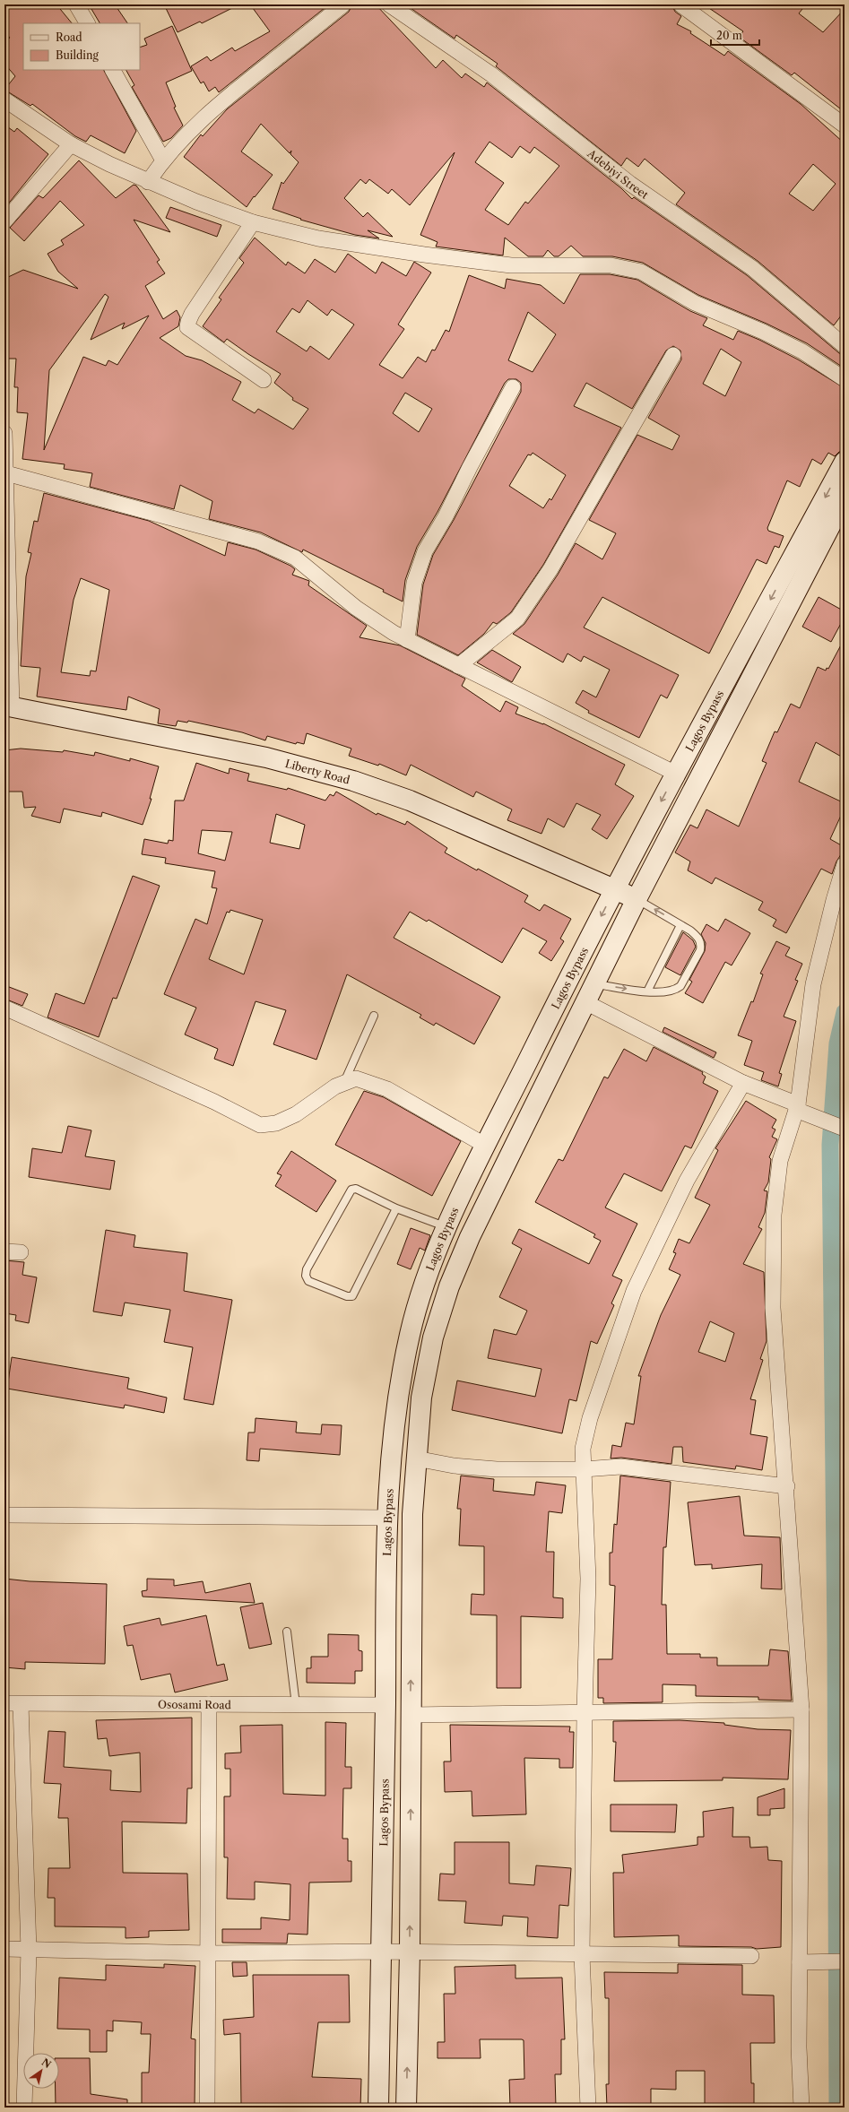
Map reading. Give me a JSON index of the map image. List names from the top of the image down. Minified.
{"streets":{"main road":["Lagos Bypass","Liberty Road"],"street":["Adebiyi Street","Ososami Road"]},"crossings":[["Lagos Bypass","Liberty Road"],["Lagos Bypass","Ososami Road"]],"legend":["Road","Building"],"scale_bar":"20 m","north":"top right"}
